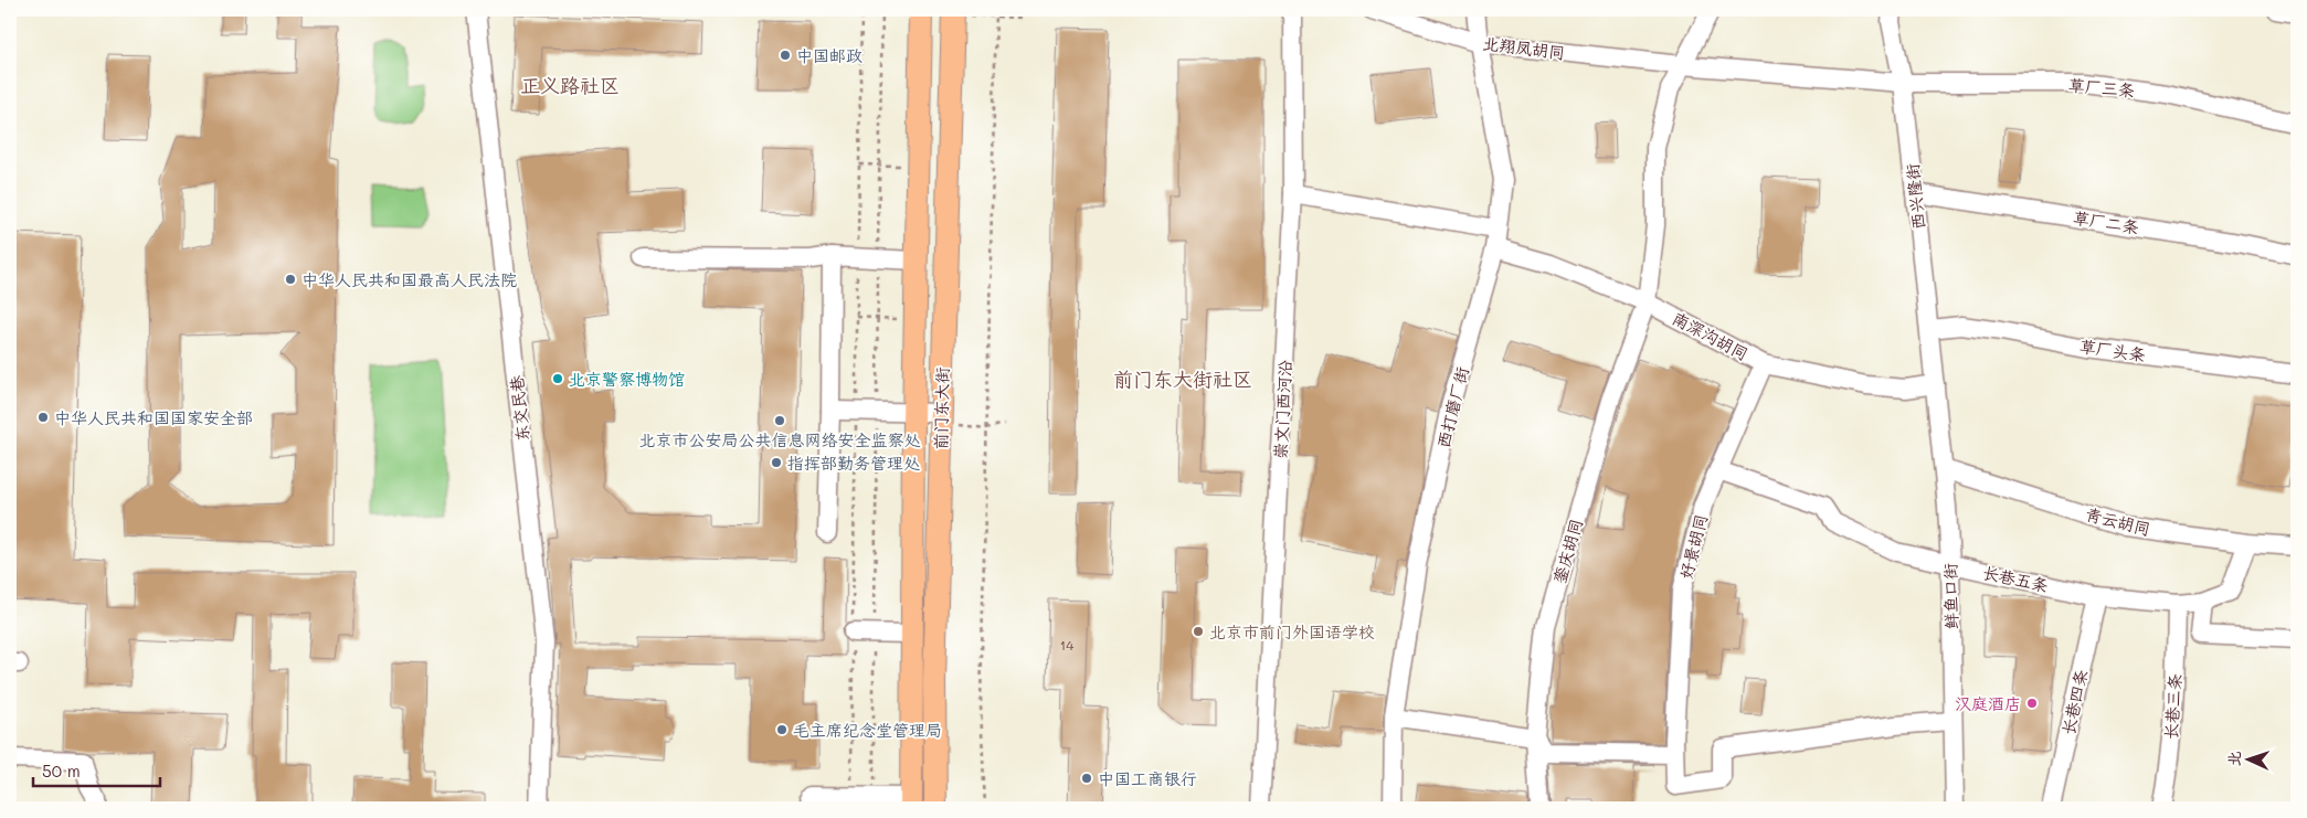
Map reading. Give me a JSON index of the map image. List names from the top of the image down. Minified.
{"streets":{"main road":["前门东大街"],"street":["北翔凤胡同","草厂三条","西兴隆街","草厂二条","南深沟胡同","草厂头条","西打磨厂街","东交民巷","崇文门西河沿","青云胡同","好景胡同","銮庆胡同","长巷五条","鲜鱼口街","长巷四条","长巷三条"]},"crossings":[["北翔凤胡同","草厂三条"],["北翔凤胡同","西兴隆街"],["北翔凤胡同","西打磨厂街"],["草厂三条","西兴隆街"],["西兴隆街","草厂二条"],["西兴隆街","南深沟胡同"],["西兴隆街","草厂头条"],["西兴隆街","鲜鱼口街"],["南深沟胡同","西打磨厂街"],["南深沟胡同","好景胡同"],["南深沟胡同","銮庆胡同"],["南深沟胡同","鲜鱼口街"],["青云胡同","长巷五条"],["青云胡同","鲜鱼口街"],["好景胡同","长巷五条"],["好景胡同","鲜鱼口街"],["长巷五条","鲜鱼口街"],["长巷五条","长巷四条"],["长巷五条","长巷三条"]],"districts":["正义路社区","前门东大街社区"],"places":["中国邮政","中华人民共和国最高人民法院","北京警察博物馆","中华人民共和国国家安全部","北京市公安局公共信息网络安全监察处","指挥部勤务管理处","北京市前门外国语学校","汉庭酒店","毛主席纪念堂管理局","中国工商银行"],"house_numbers":["14"],"scale_bar":"50 m","north":"left"}
